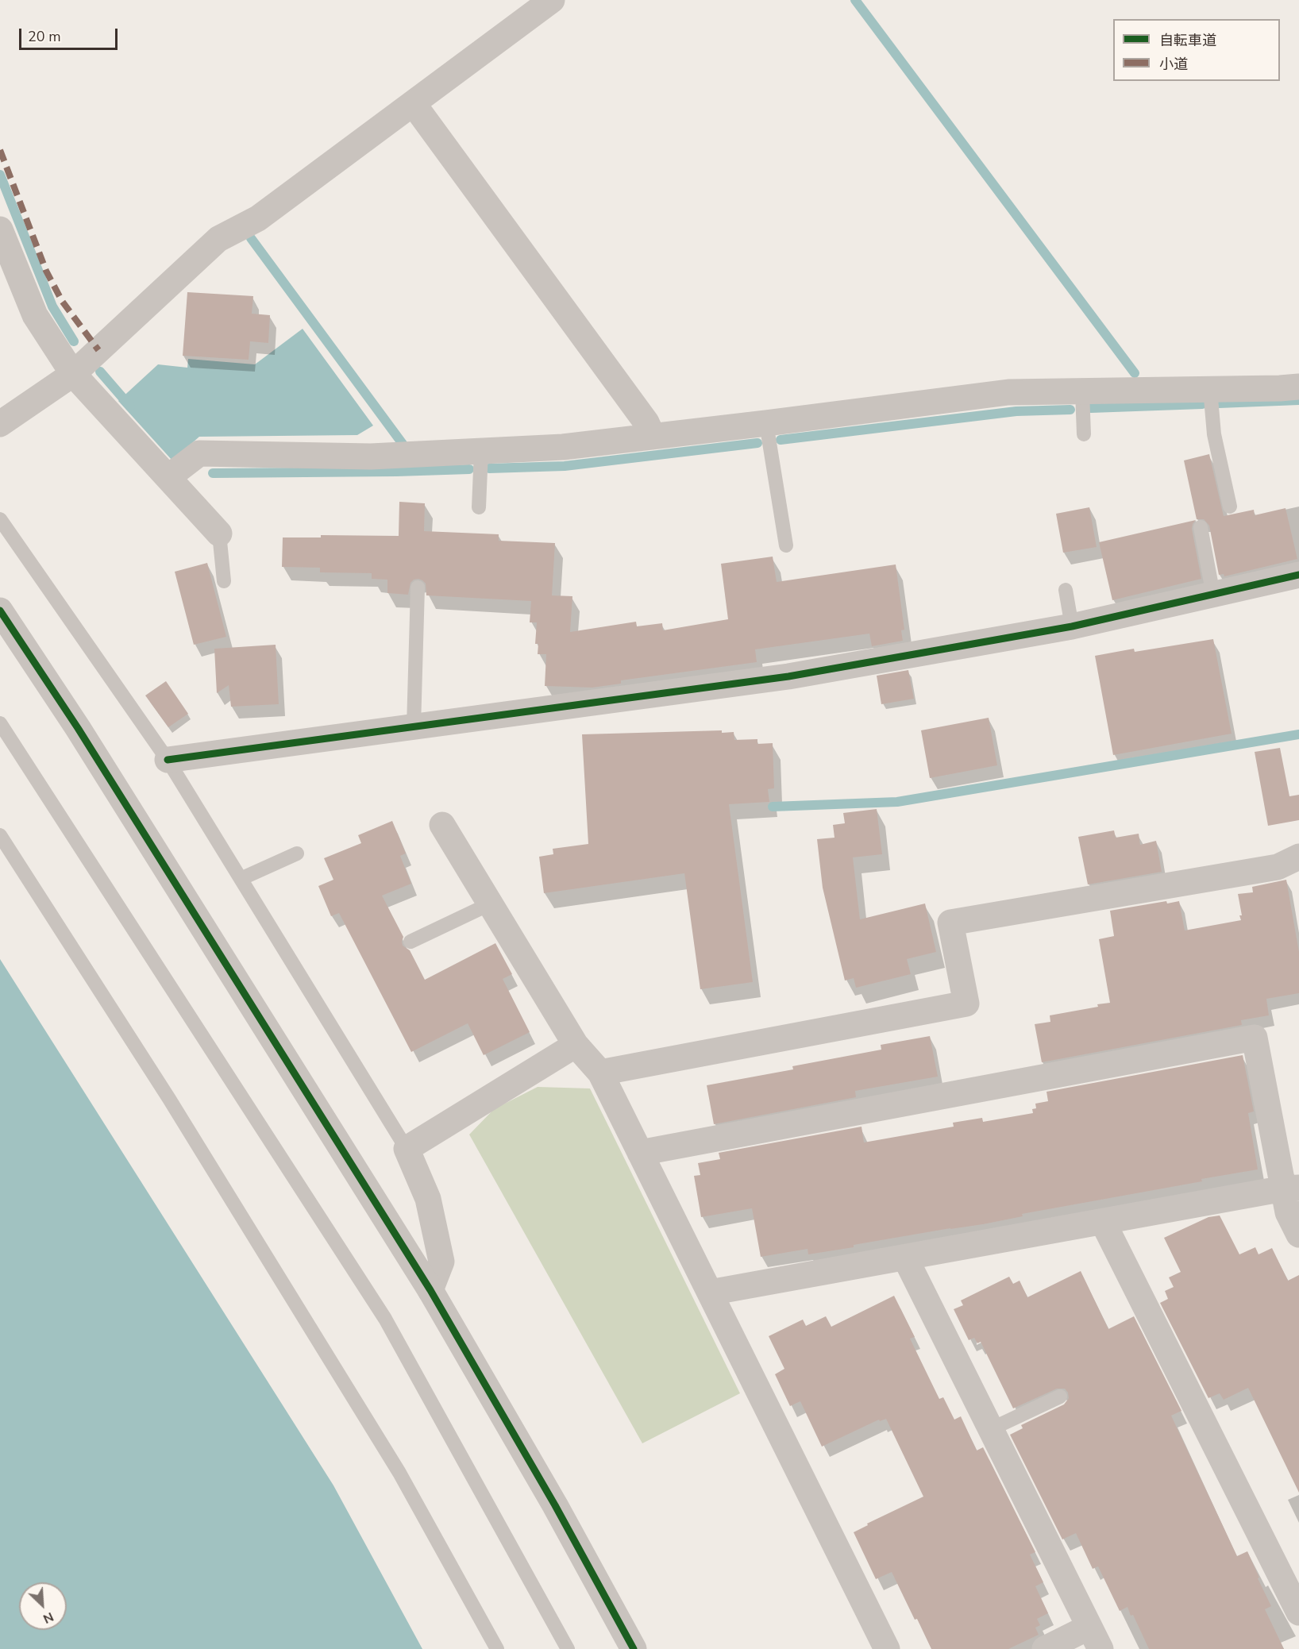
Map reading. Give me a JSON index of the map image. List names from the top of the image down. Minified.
{"legend":["自転車道","小道"],"scale_bar":"20 m","north":"bottom right"}
